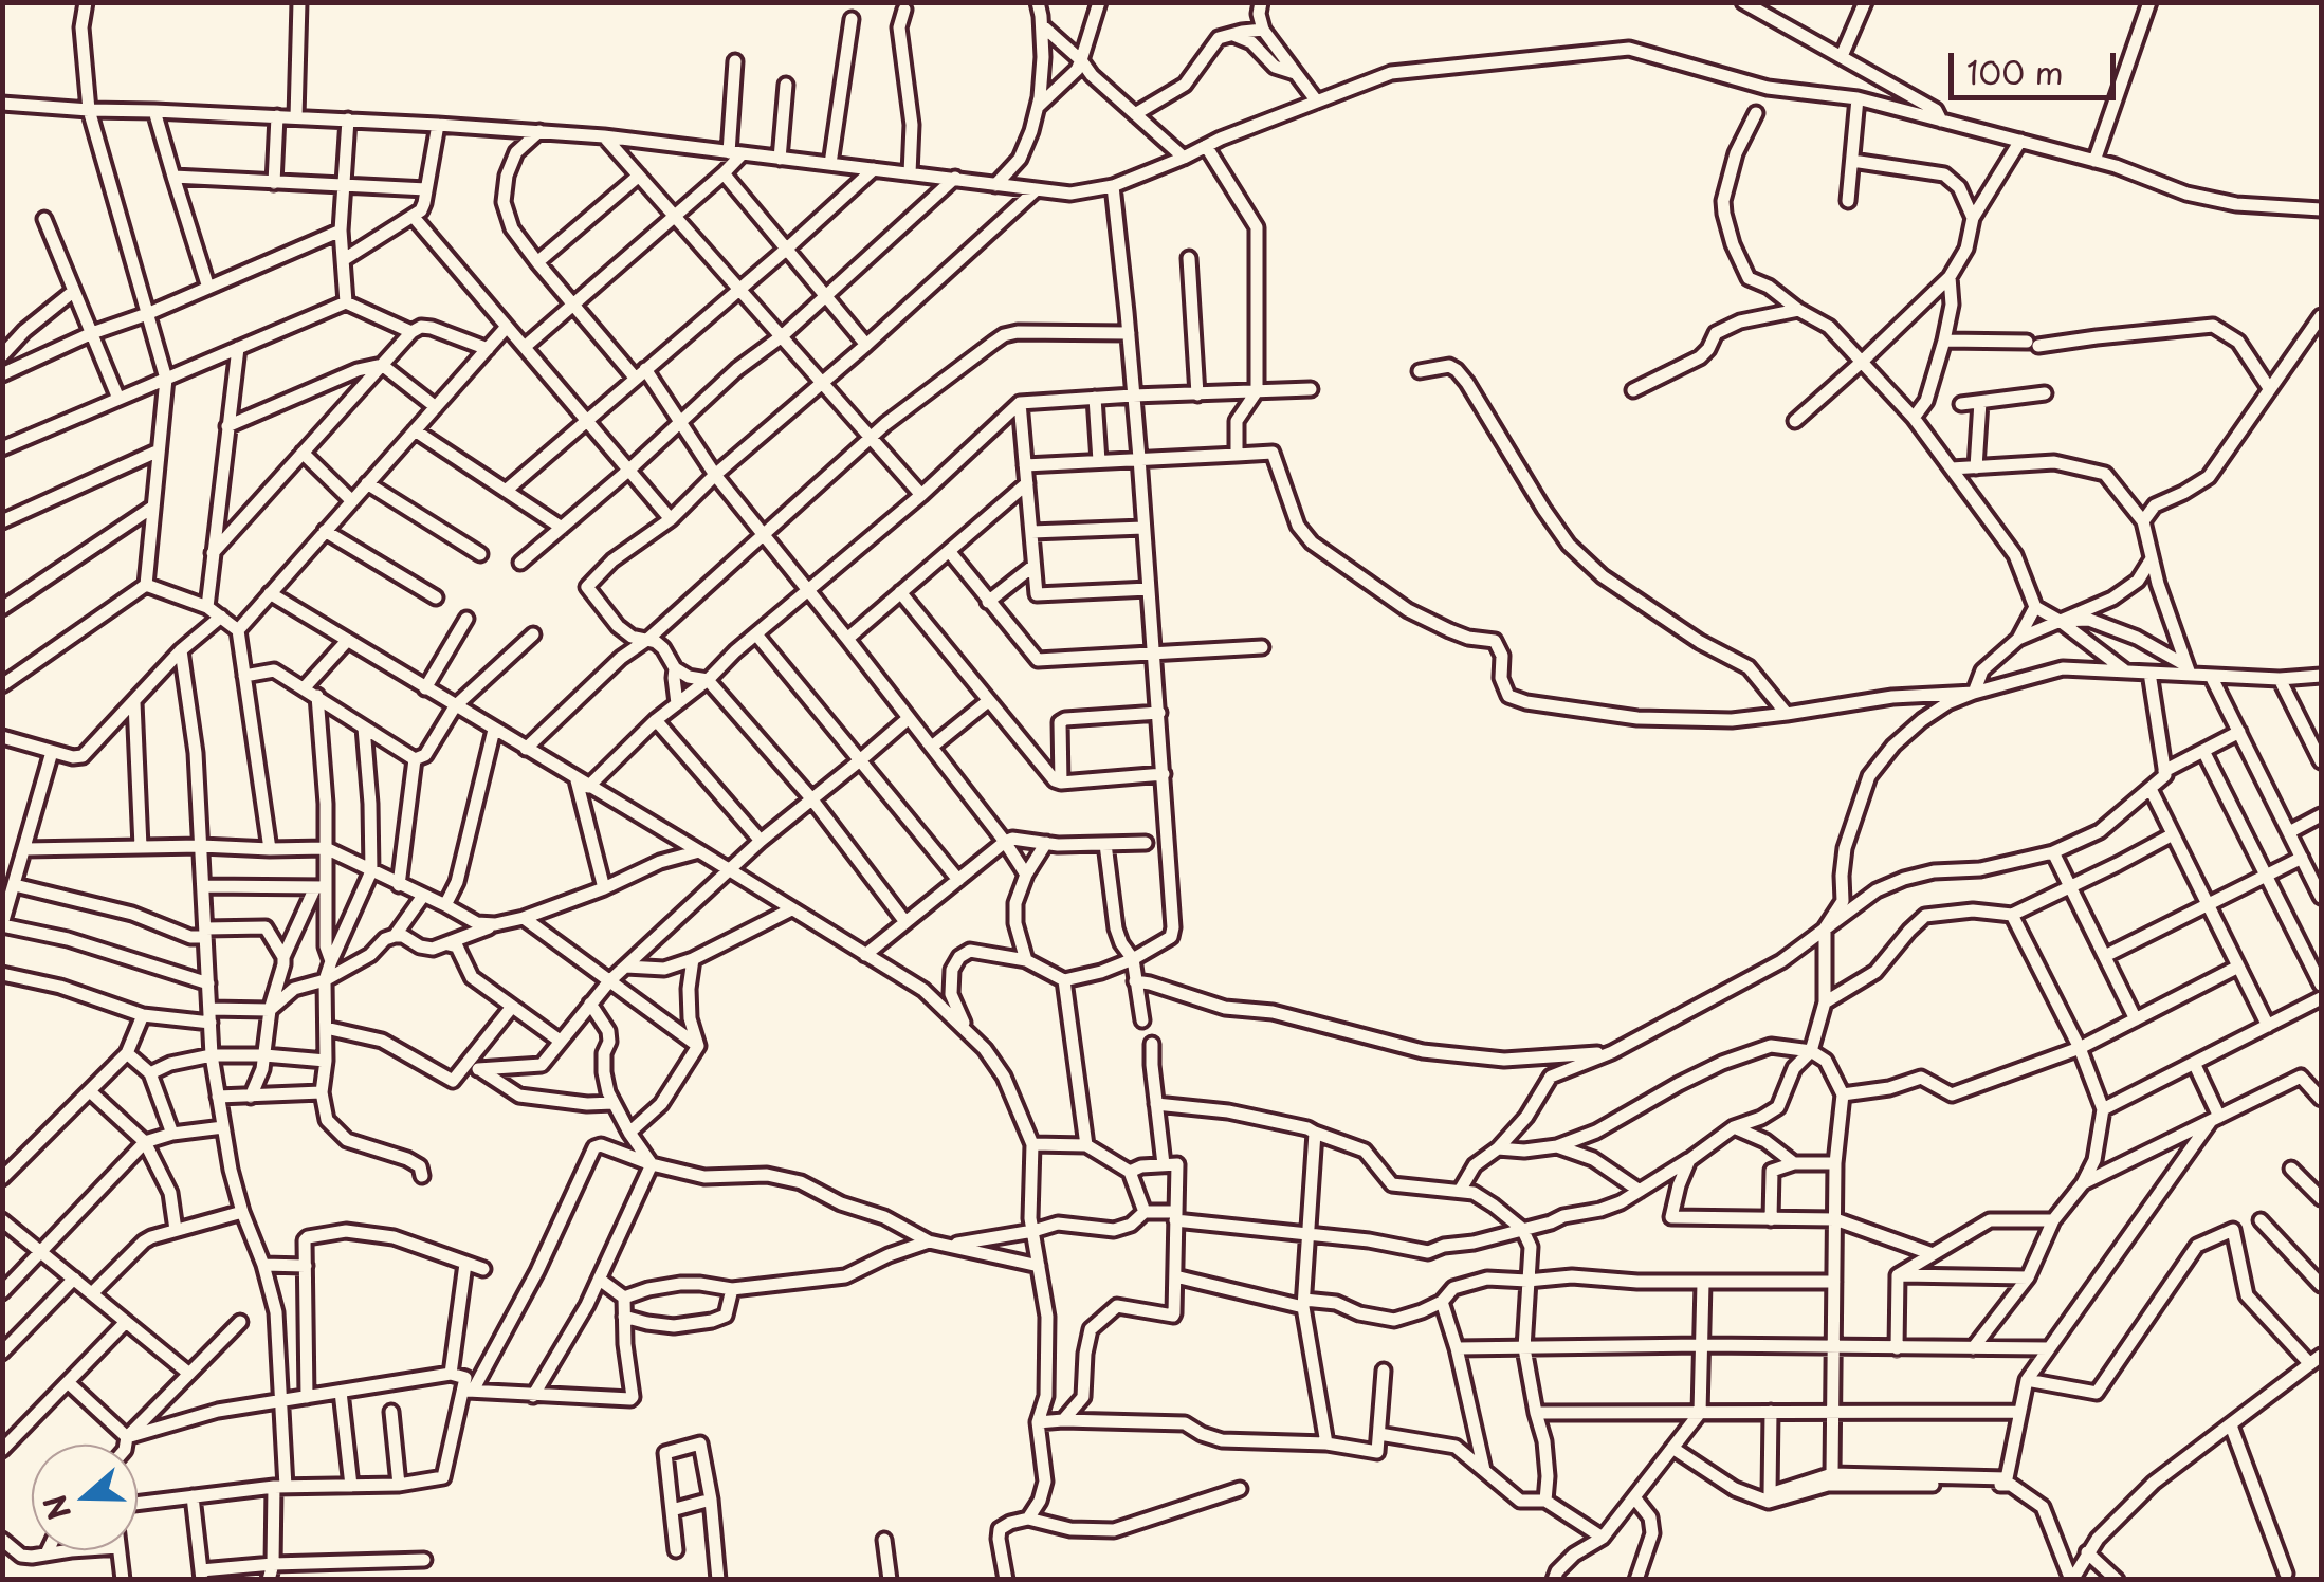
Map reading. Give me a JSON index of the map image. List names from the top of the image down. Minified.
{"scale_bar":"100 m","north":"left"}
